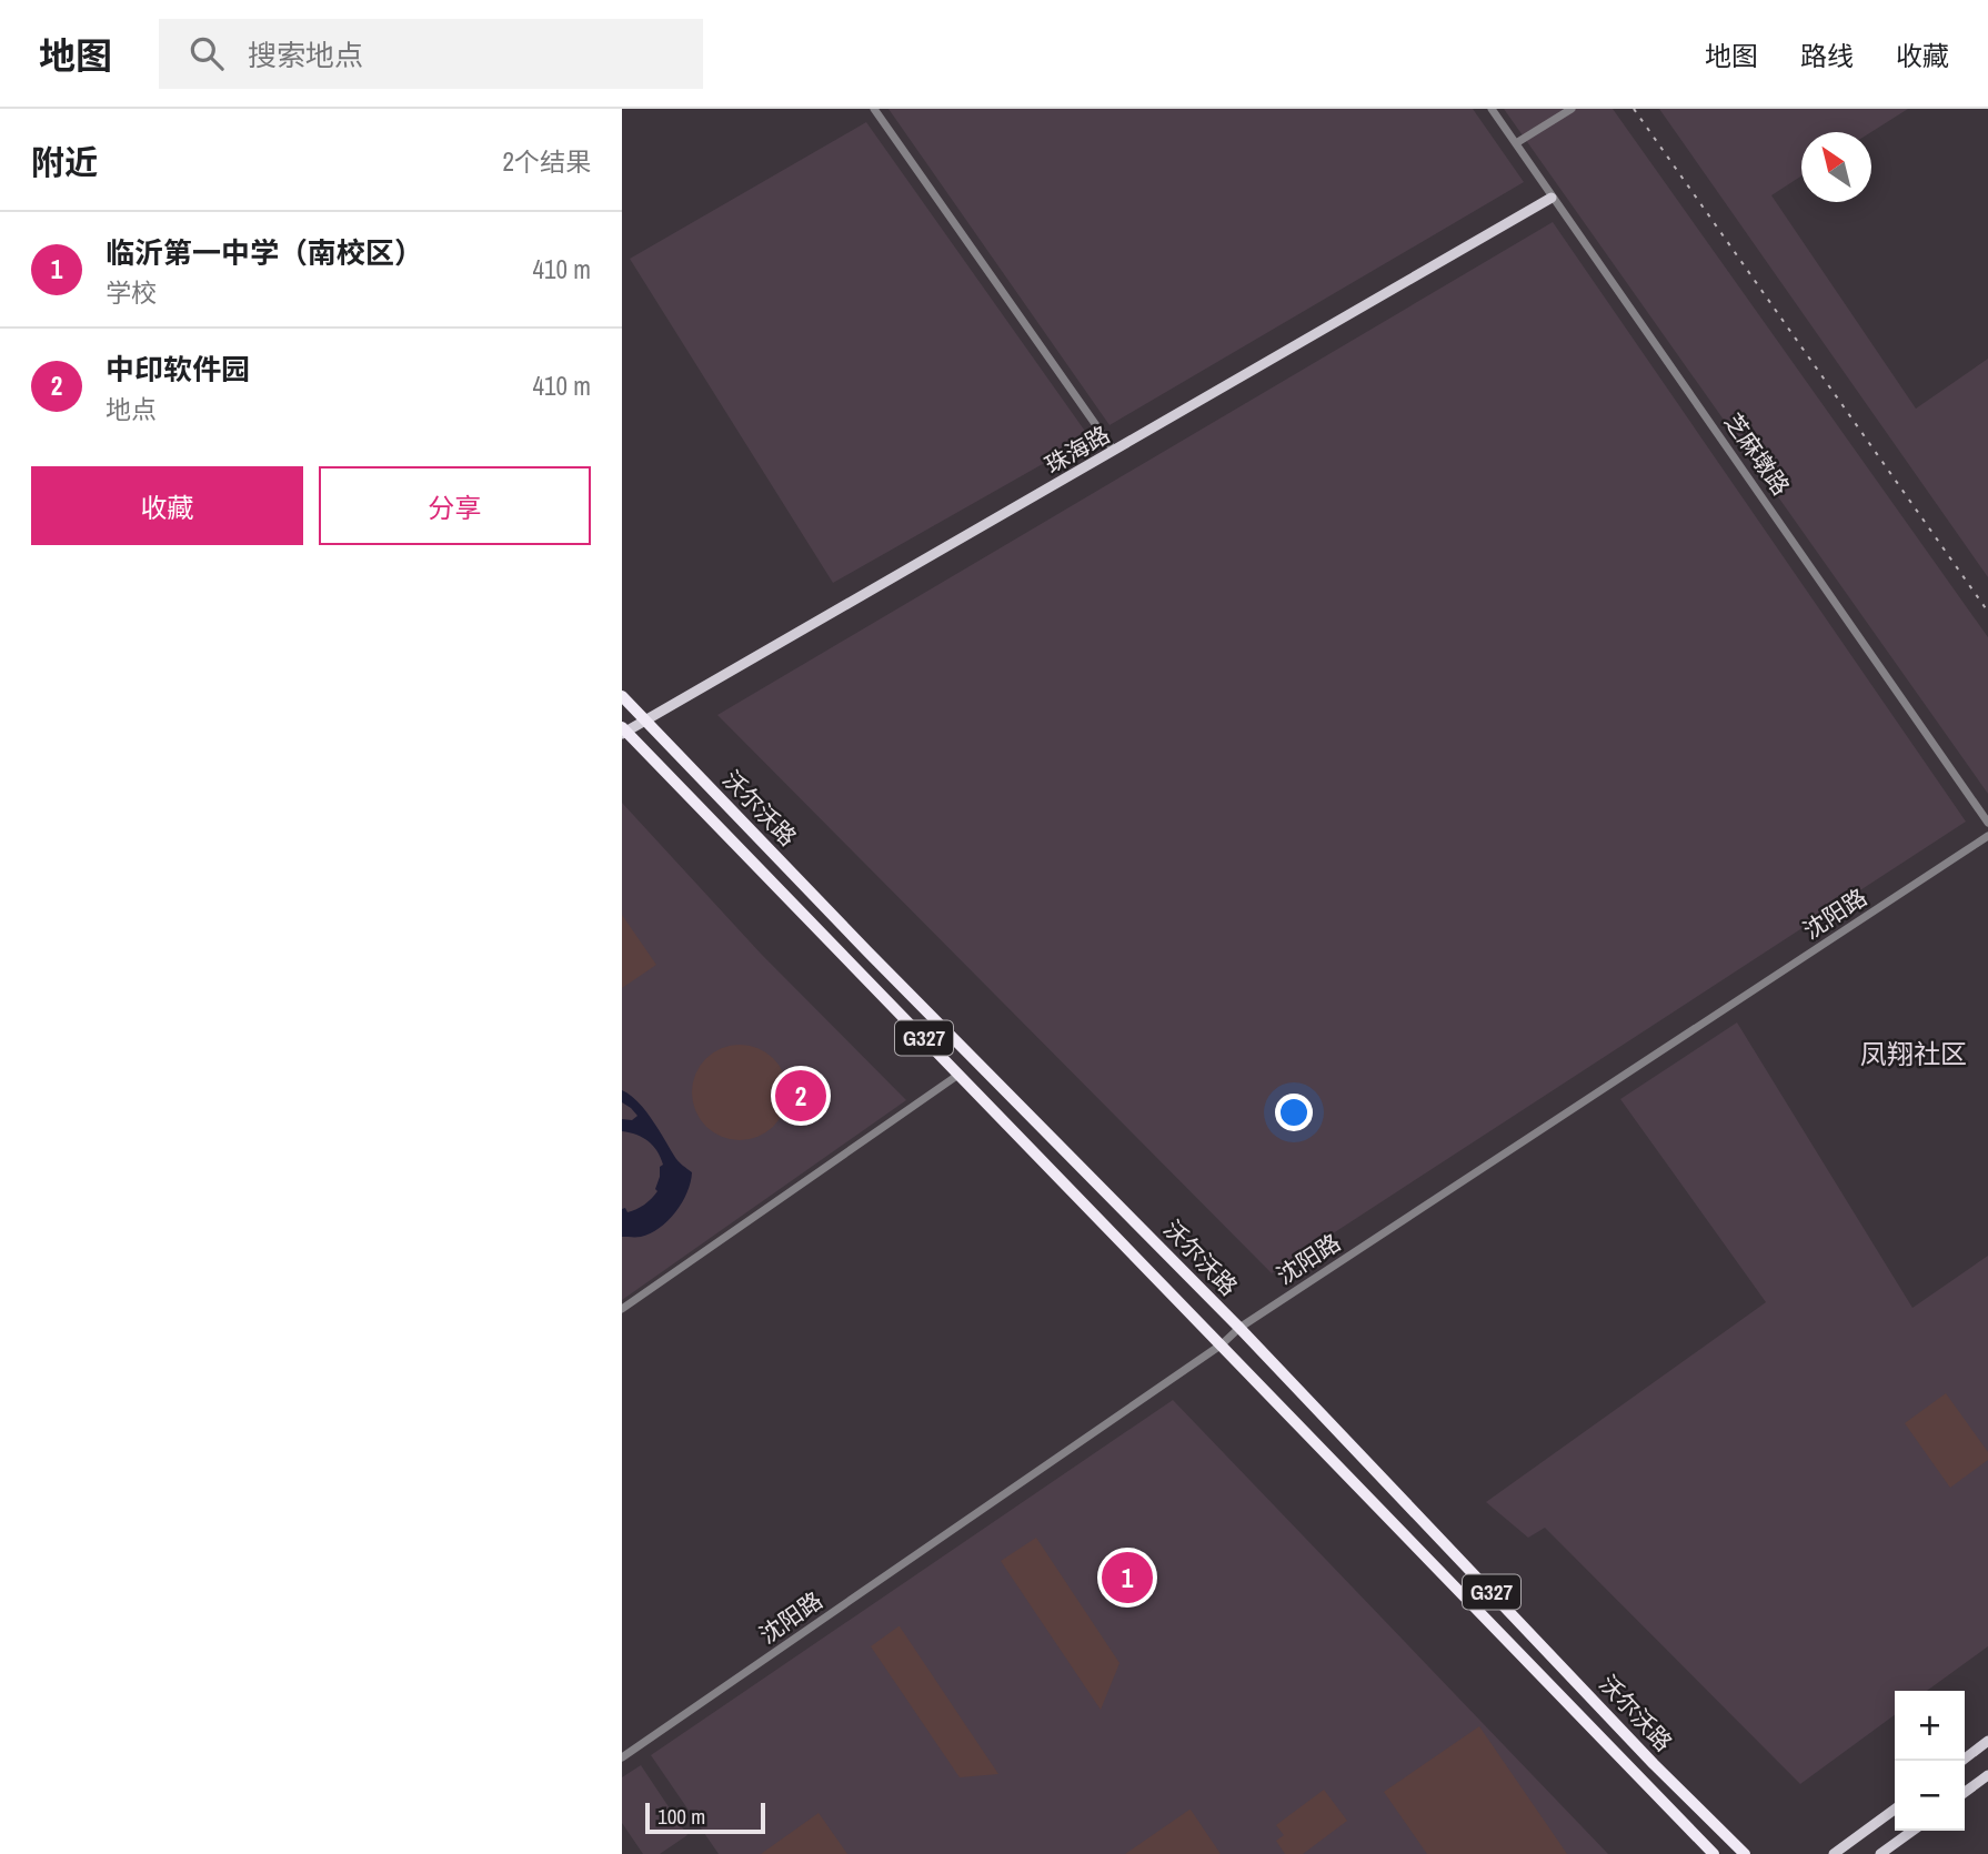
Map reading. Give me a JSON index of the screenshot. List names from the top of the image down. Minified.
{"streets":{"highway":["沃尔沃路","G327"],"main road":["珠海路"],"street":["芝麻墩路","沈阳路"]},"crossings":[["珠海路","芝麻墩路"],["珠海路","沃尔沃路"],["沃尔沃路","沈阳路"]],"districts":["凤翔社区"],"scale_bar":"100 m","north":"top left","page":{"header":"地图","search":"搜索地点","nav":["地图","路线","收藏"],"heading":["附近","2个结果"],"list":[{"mark":"1","name":"临沂第一中学（南校区）","note":"学校","value":"410 m"},{"mark":"2","name":"中印软件园","note":"地点","value":"410 m"}],"buttons":["收藏","分享"],"pins":["2","1"],"map_buttons":["+","−"],"scale":"100 m"}}
